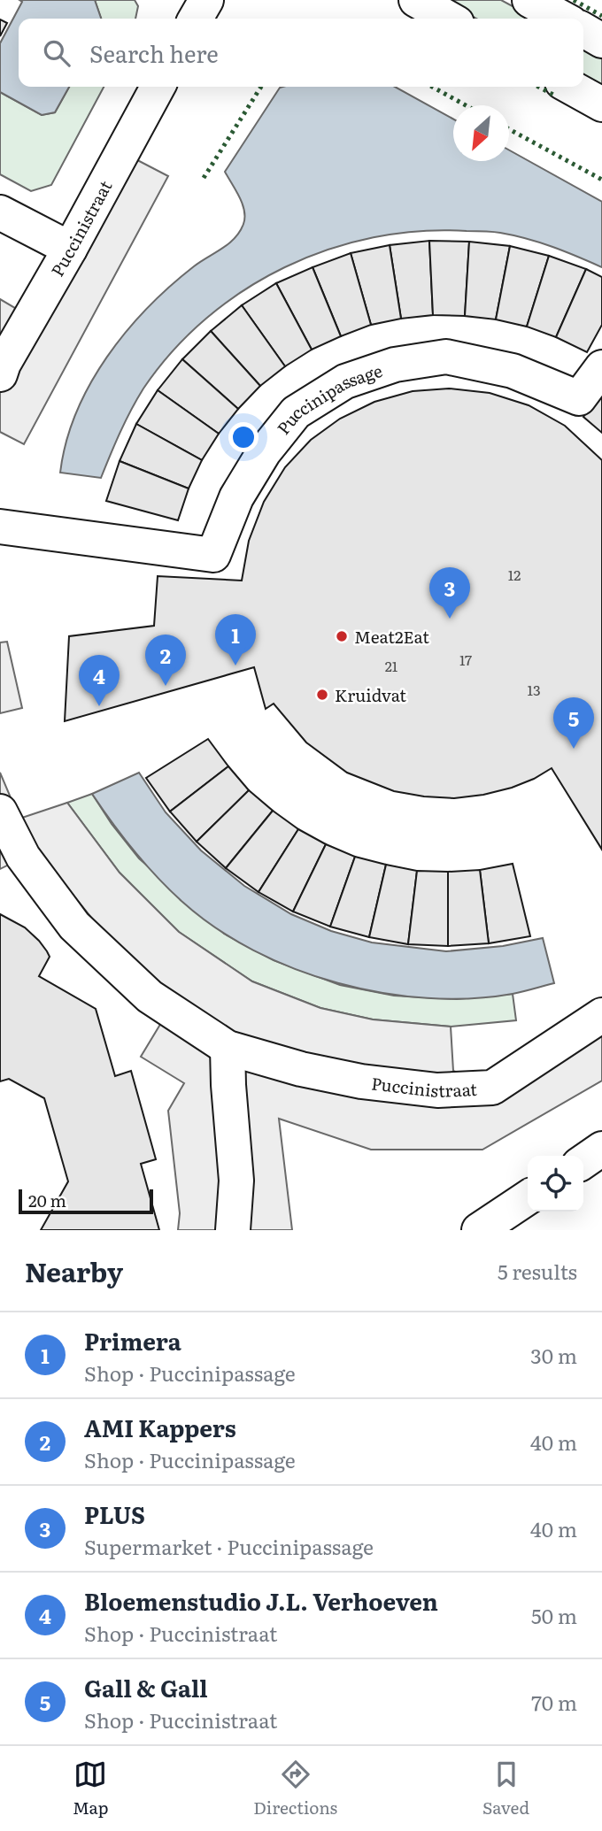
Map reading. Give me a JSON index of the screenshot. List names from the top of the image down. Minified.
{"streets":{"street":["Puccinistraat","Puccinipassage"]},"places":["Meat2Eat","Kruidvat"],"house_numbers":["12","17","21","13"],"scale_bar":"20 m","north":"bottom left","page":{"search":"Search here","pins":["3","1","2","4","5"],"scale":"20 m","heading":["Nearby","5 results"],"list":[{"mark":"1","name":"Primera","note":"Shop · Puccinipassage","value":"30 m"},{"mark":"2","name":"AMI Kappers","note":"Shop · Puccinipassage","value":"40 m"},{"mark":"3","name":"PLUS","note":"Supermarket · Puccinipassage","value":"40 m"},{"mark":"4","name":"Bloemenstudio J.L. Verhoeven","note":"Shop · Puccinistraat","value":"50 m"},{"mark":"5","name":"Gall & Gall","note":"Shop · Puccinistraat","value":"70 m"}],"nav":["Map","Directions","Saved"]}}
